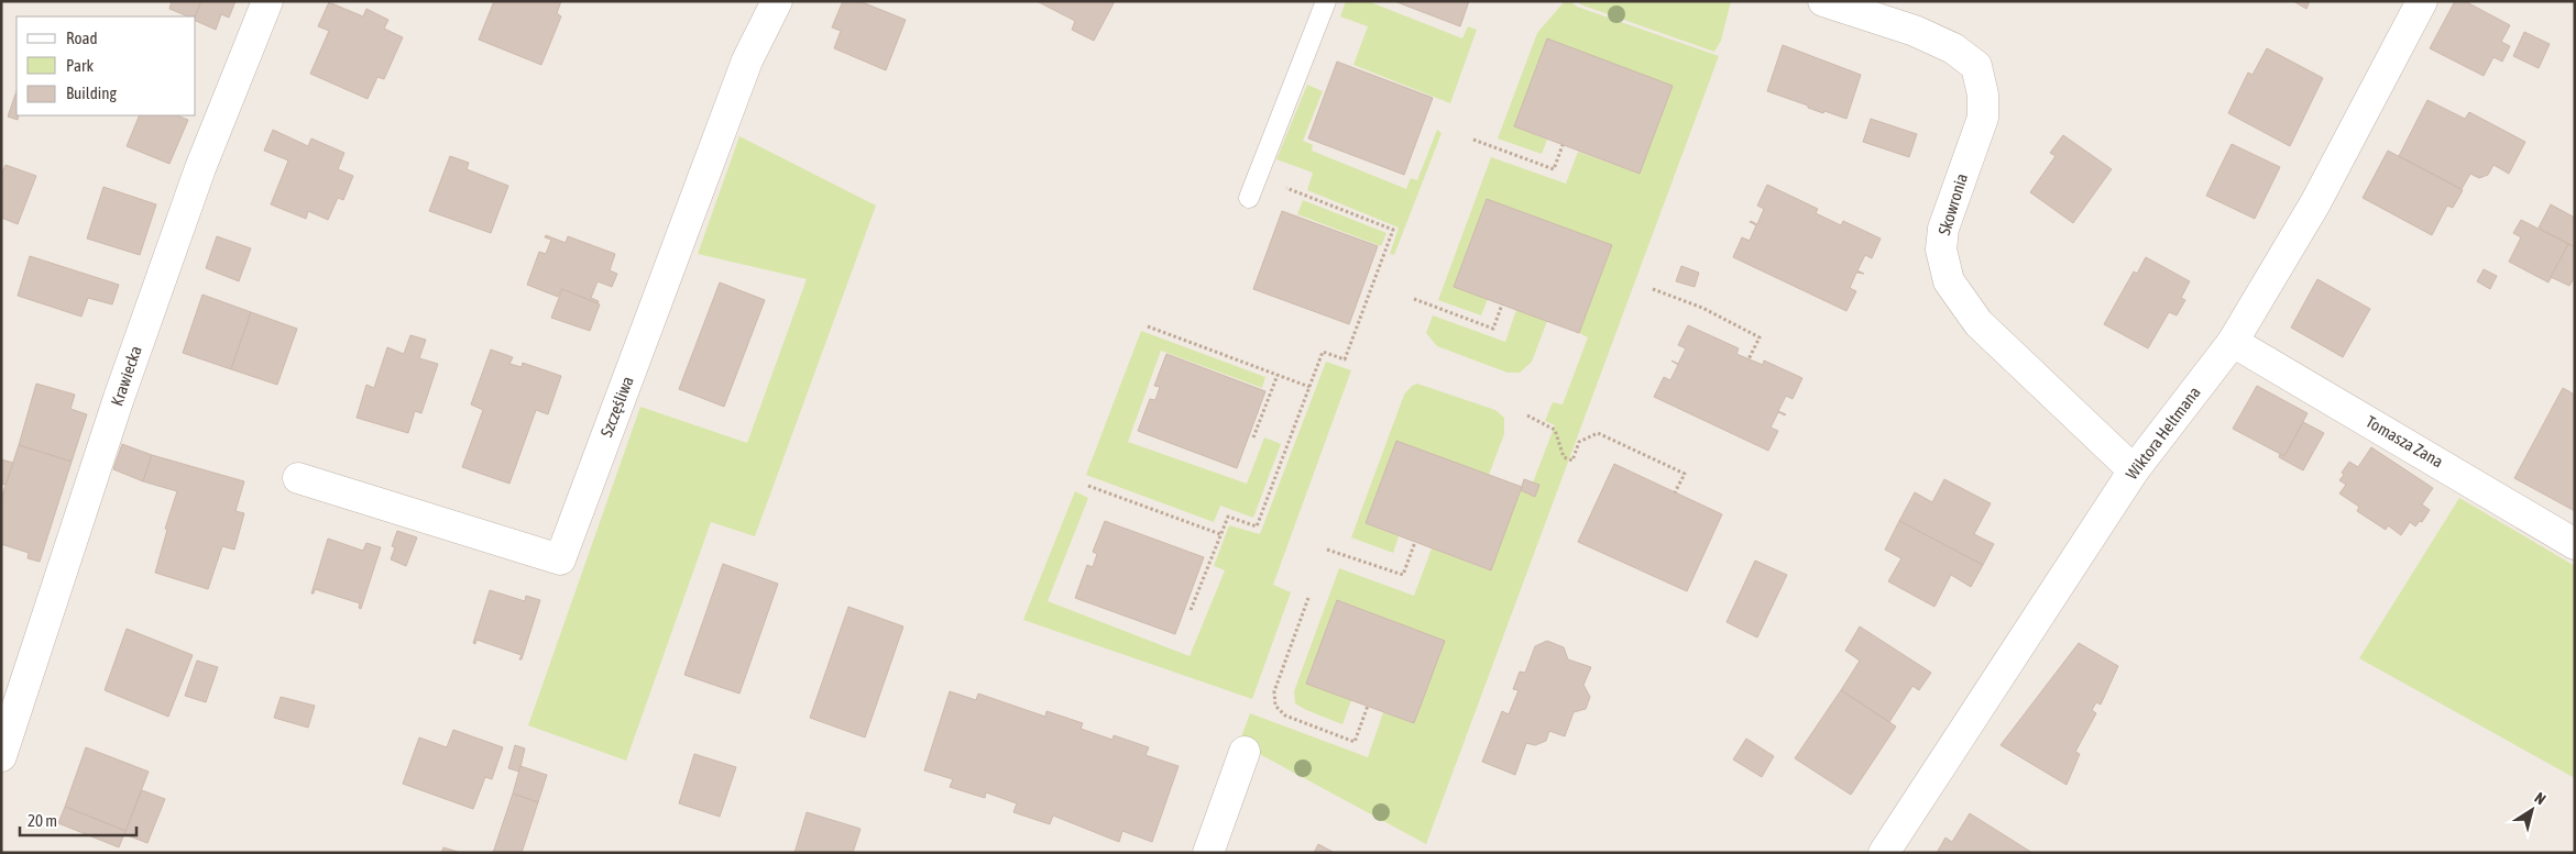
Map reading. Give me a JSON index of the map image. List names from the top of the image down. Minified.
{"streets":{"street":["Skowronia","Krawiecka","Szczęśliwa","Wiktora Heltmana","Tomasza Zana"]},"crossings":[["Skowronia","Wiktora Heltmana"],["Wiktora Heltmana","Tomasza Zana"]],"legend":["Road","Park","Building"],"scale_bar":"20 m","north":"top right"}
